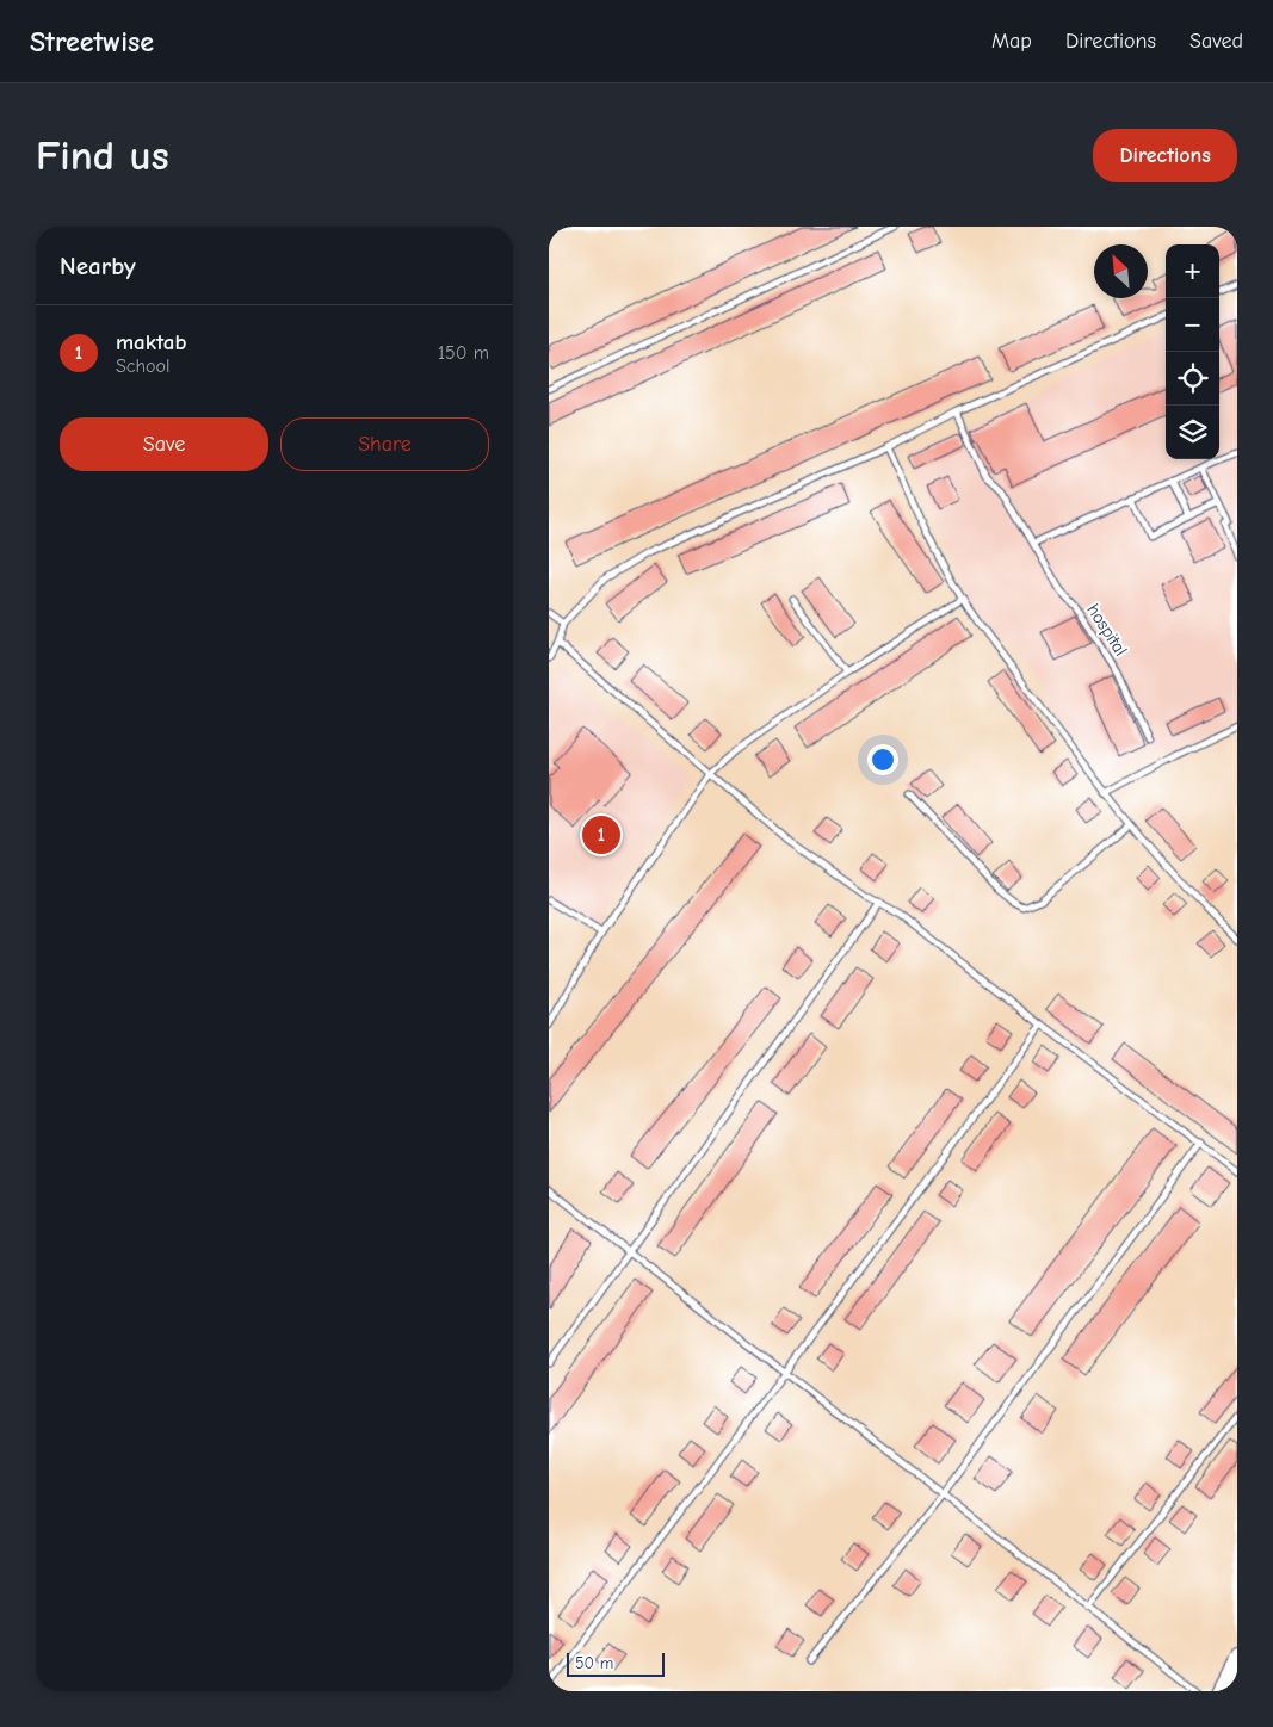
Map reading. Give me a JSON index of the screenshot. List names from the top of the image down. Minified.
{"streets":{"lane":["hospital"]},"scale_bar":"50 m","north":"top left","page":{"header":"Streetwise","nav":["Map","Directions","Saved"],"buttons":["Directions",["Save","Share"]],"title":"Find us","heading":"Nearby","map_buttons":["+","−"],"list":[{"mark":"1","name":"maktab","note":"School","value":"150 m"}],"pins":"1","scale":"50 m"}}
